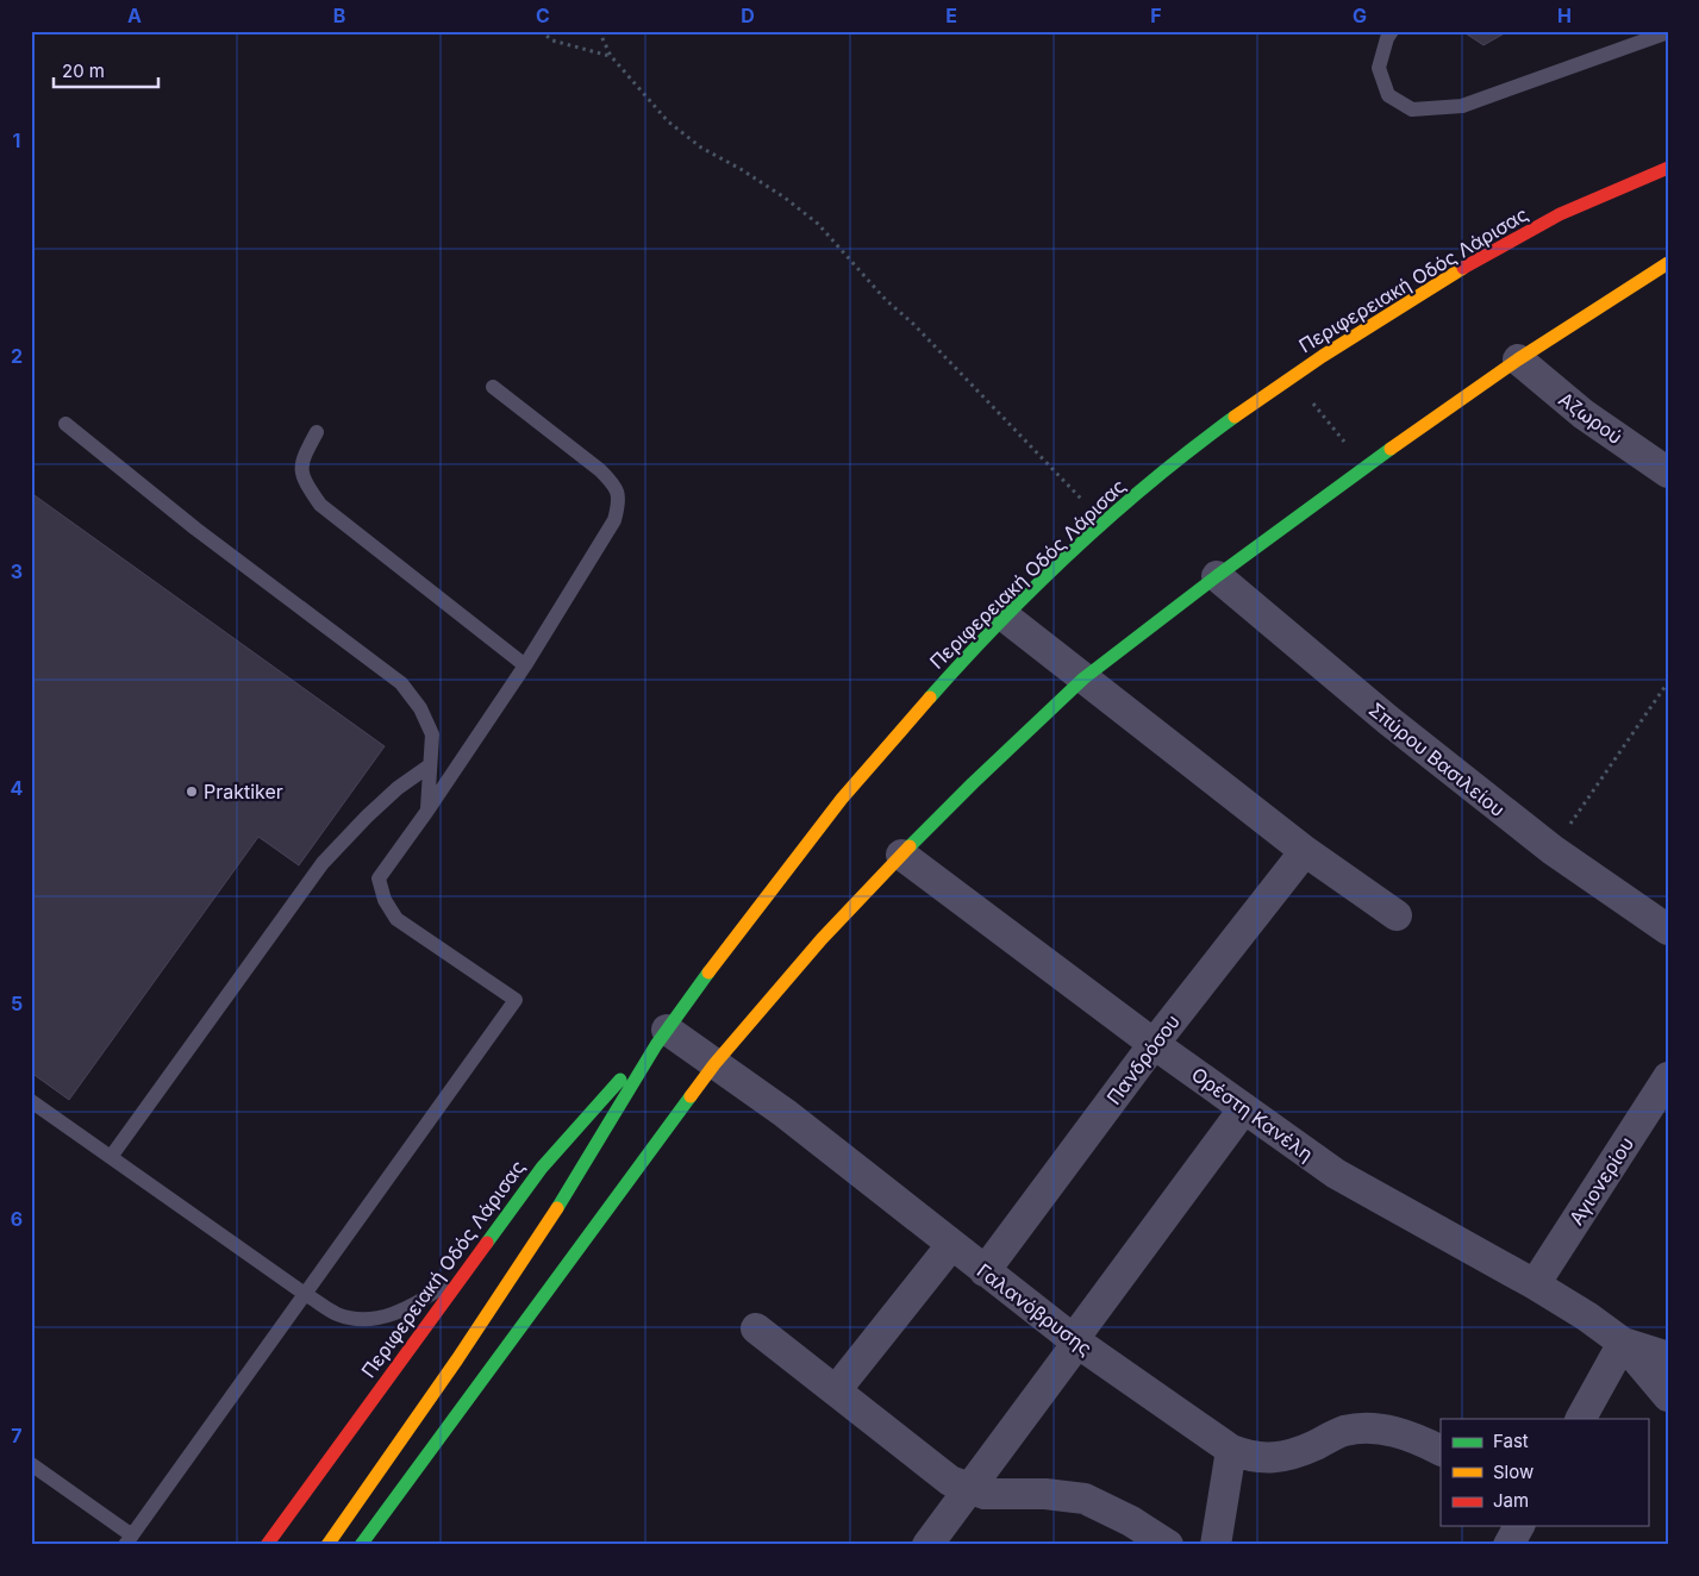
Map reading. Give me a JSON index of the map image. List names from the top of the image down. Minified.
{"streets":{"main road":["Περιφερειακή Οδός Λάρισας"],"street":["Αζωρού","Σπύρου Βασιλείου","Πανδρόσου","Ορέστη Κανέλη","Αγιονερίου","Γαλανόβρυσης"]},"crossings":[["Περιφερειακή Οδός Λάρισας","Γαλανόβρυσης"],["Πανδρόσου","Ορέστη Κανέλη"],["Πανδρόσου","Γαλανόβρυσης"],["Ορέστη Κανέλη","Αγιονερίου"]],"places":["Praktiker"],"legend":["Fast","Slow","Jam"],"scale_bar":"20 m","grid":{"columns":["A","B","C","D","E","F","G","H"],"rows":["1","2","3","4","5","6","7"]}}
